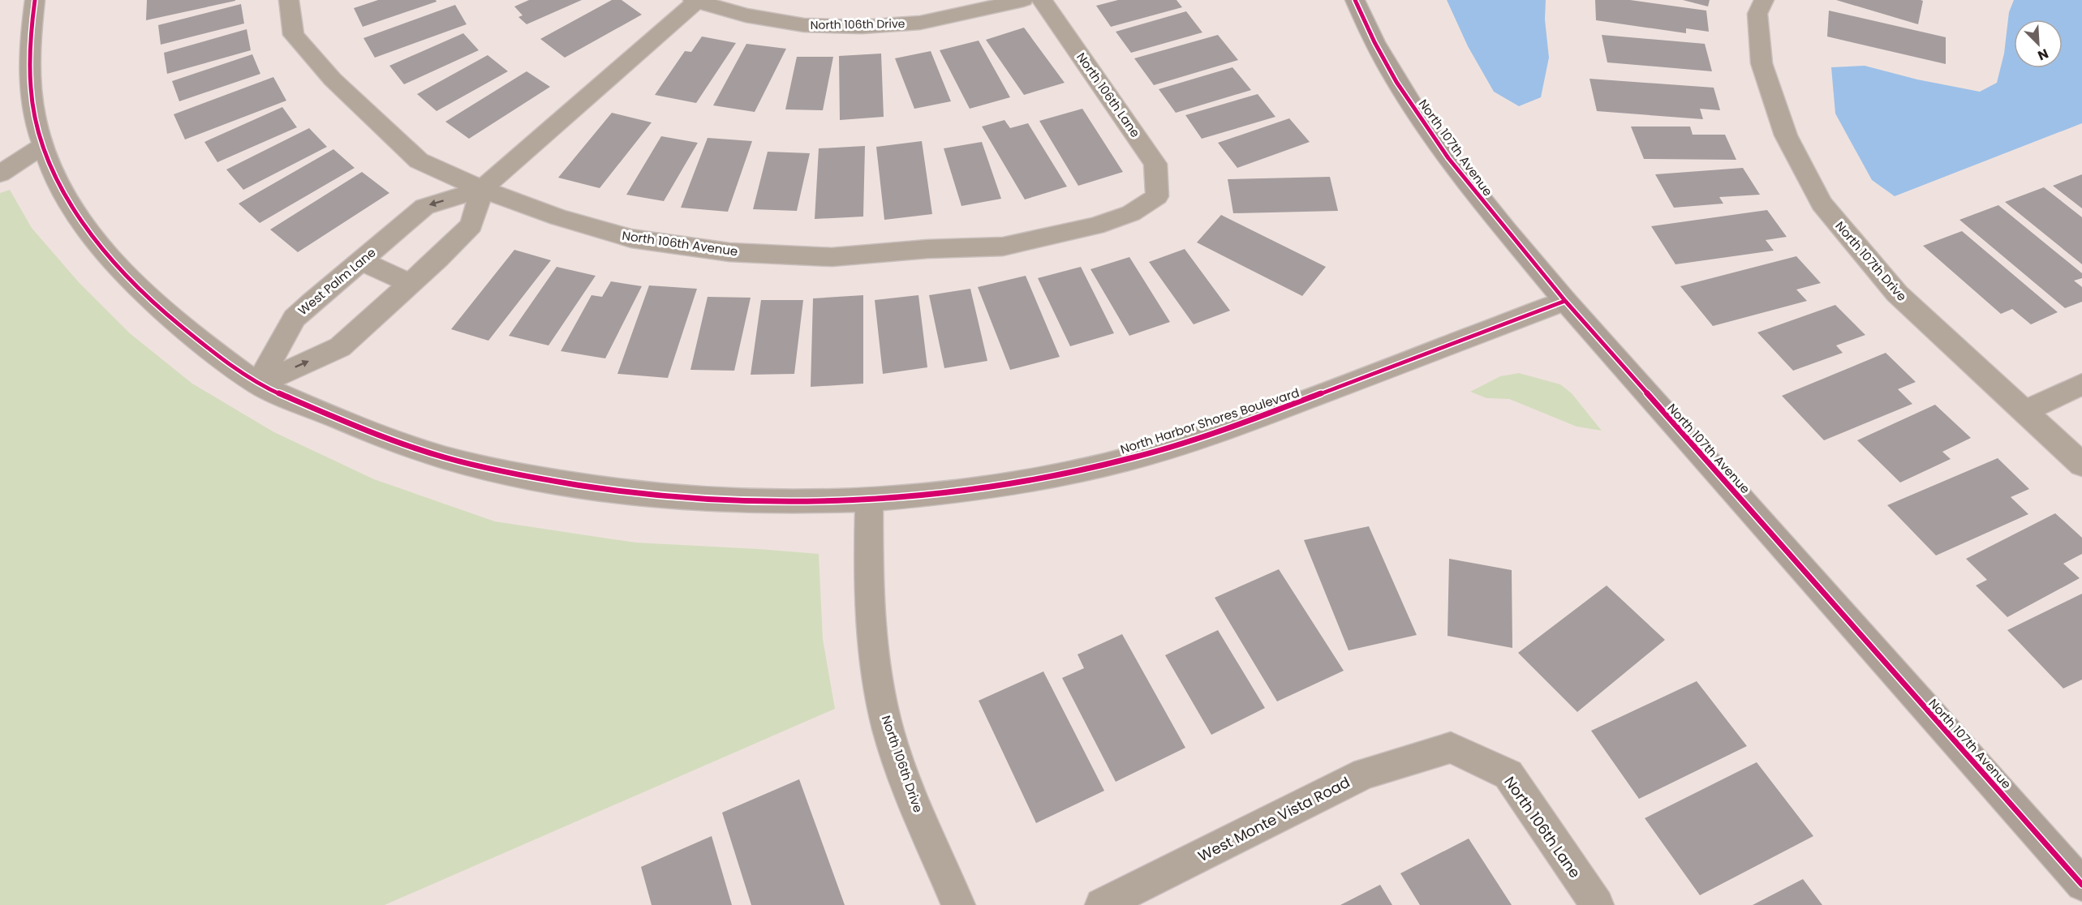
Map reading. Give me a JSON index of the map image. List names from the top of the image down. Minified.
{"streets":{"main road":["North 107th Avenue"],"street":["North 106th Drive","North 106th Lane","North 106th Avenue","North 107th Drive","West Palm Lane","North Harbor Shores Boulevard","West Monte Vista Road"]},"crossings":[["North 106th Drive","West Palm Lane"],["North 106th Drive","North Harbor Shores Boulevard"],["North 106th Lane","North 106th Avenue"],["North 106th Lane","West Monte Vista Road"],["North 107th Avenue","North Harbor Shores Boulevard"],["North 106th Avenue","West Palm Lane"],["West Palm Lane","North Harbor Shores Boulevard"]],"north":"bottom right"}
